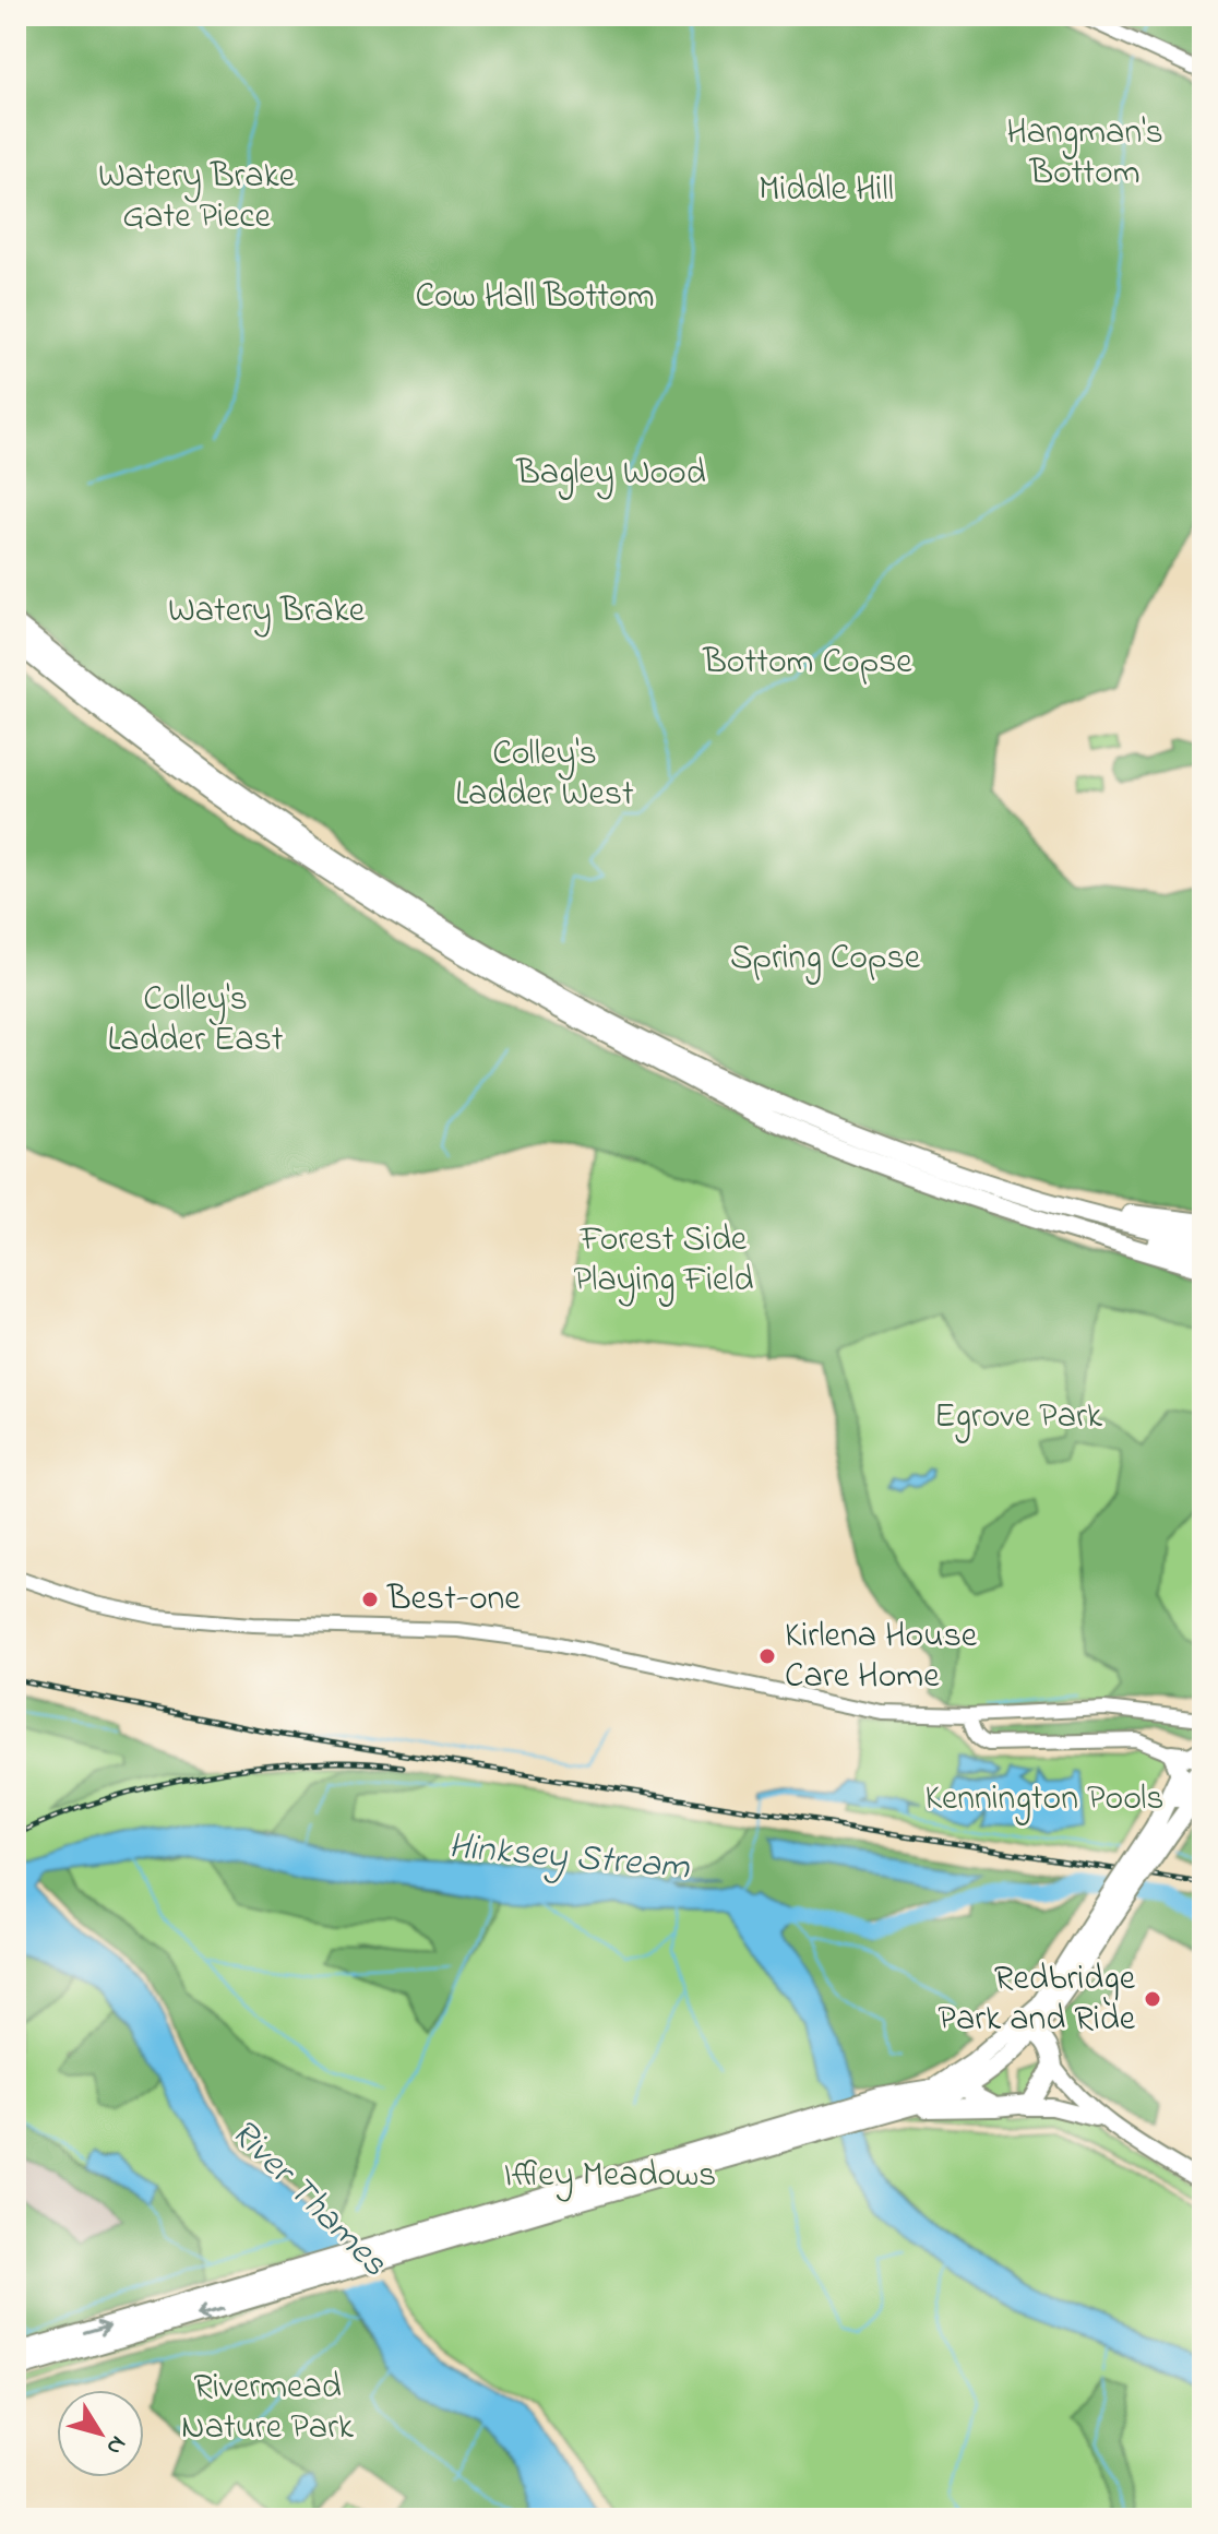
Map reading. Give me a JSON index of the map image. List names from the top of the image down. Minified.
{"water":["Hinksey Stream","River Thames"],"parks":["Hangman's Bottom","Watery Brake Gate Piece","Middle Hill","Cow Hall Bottom","Bagley Wood","Watery Brake","Bottom Copse","Colley's Ladder West","Spring Copse","Colley's Ladder East","Forest Side Playing Field","Egrove Park","Kennington Pools","Iffley Meadows","Rivermead Nature Park"],"places":["Best-one","Kirlena House Care Home","Redbridge Park and Ride"],"north":"bottom right"}
